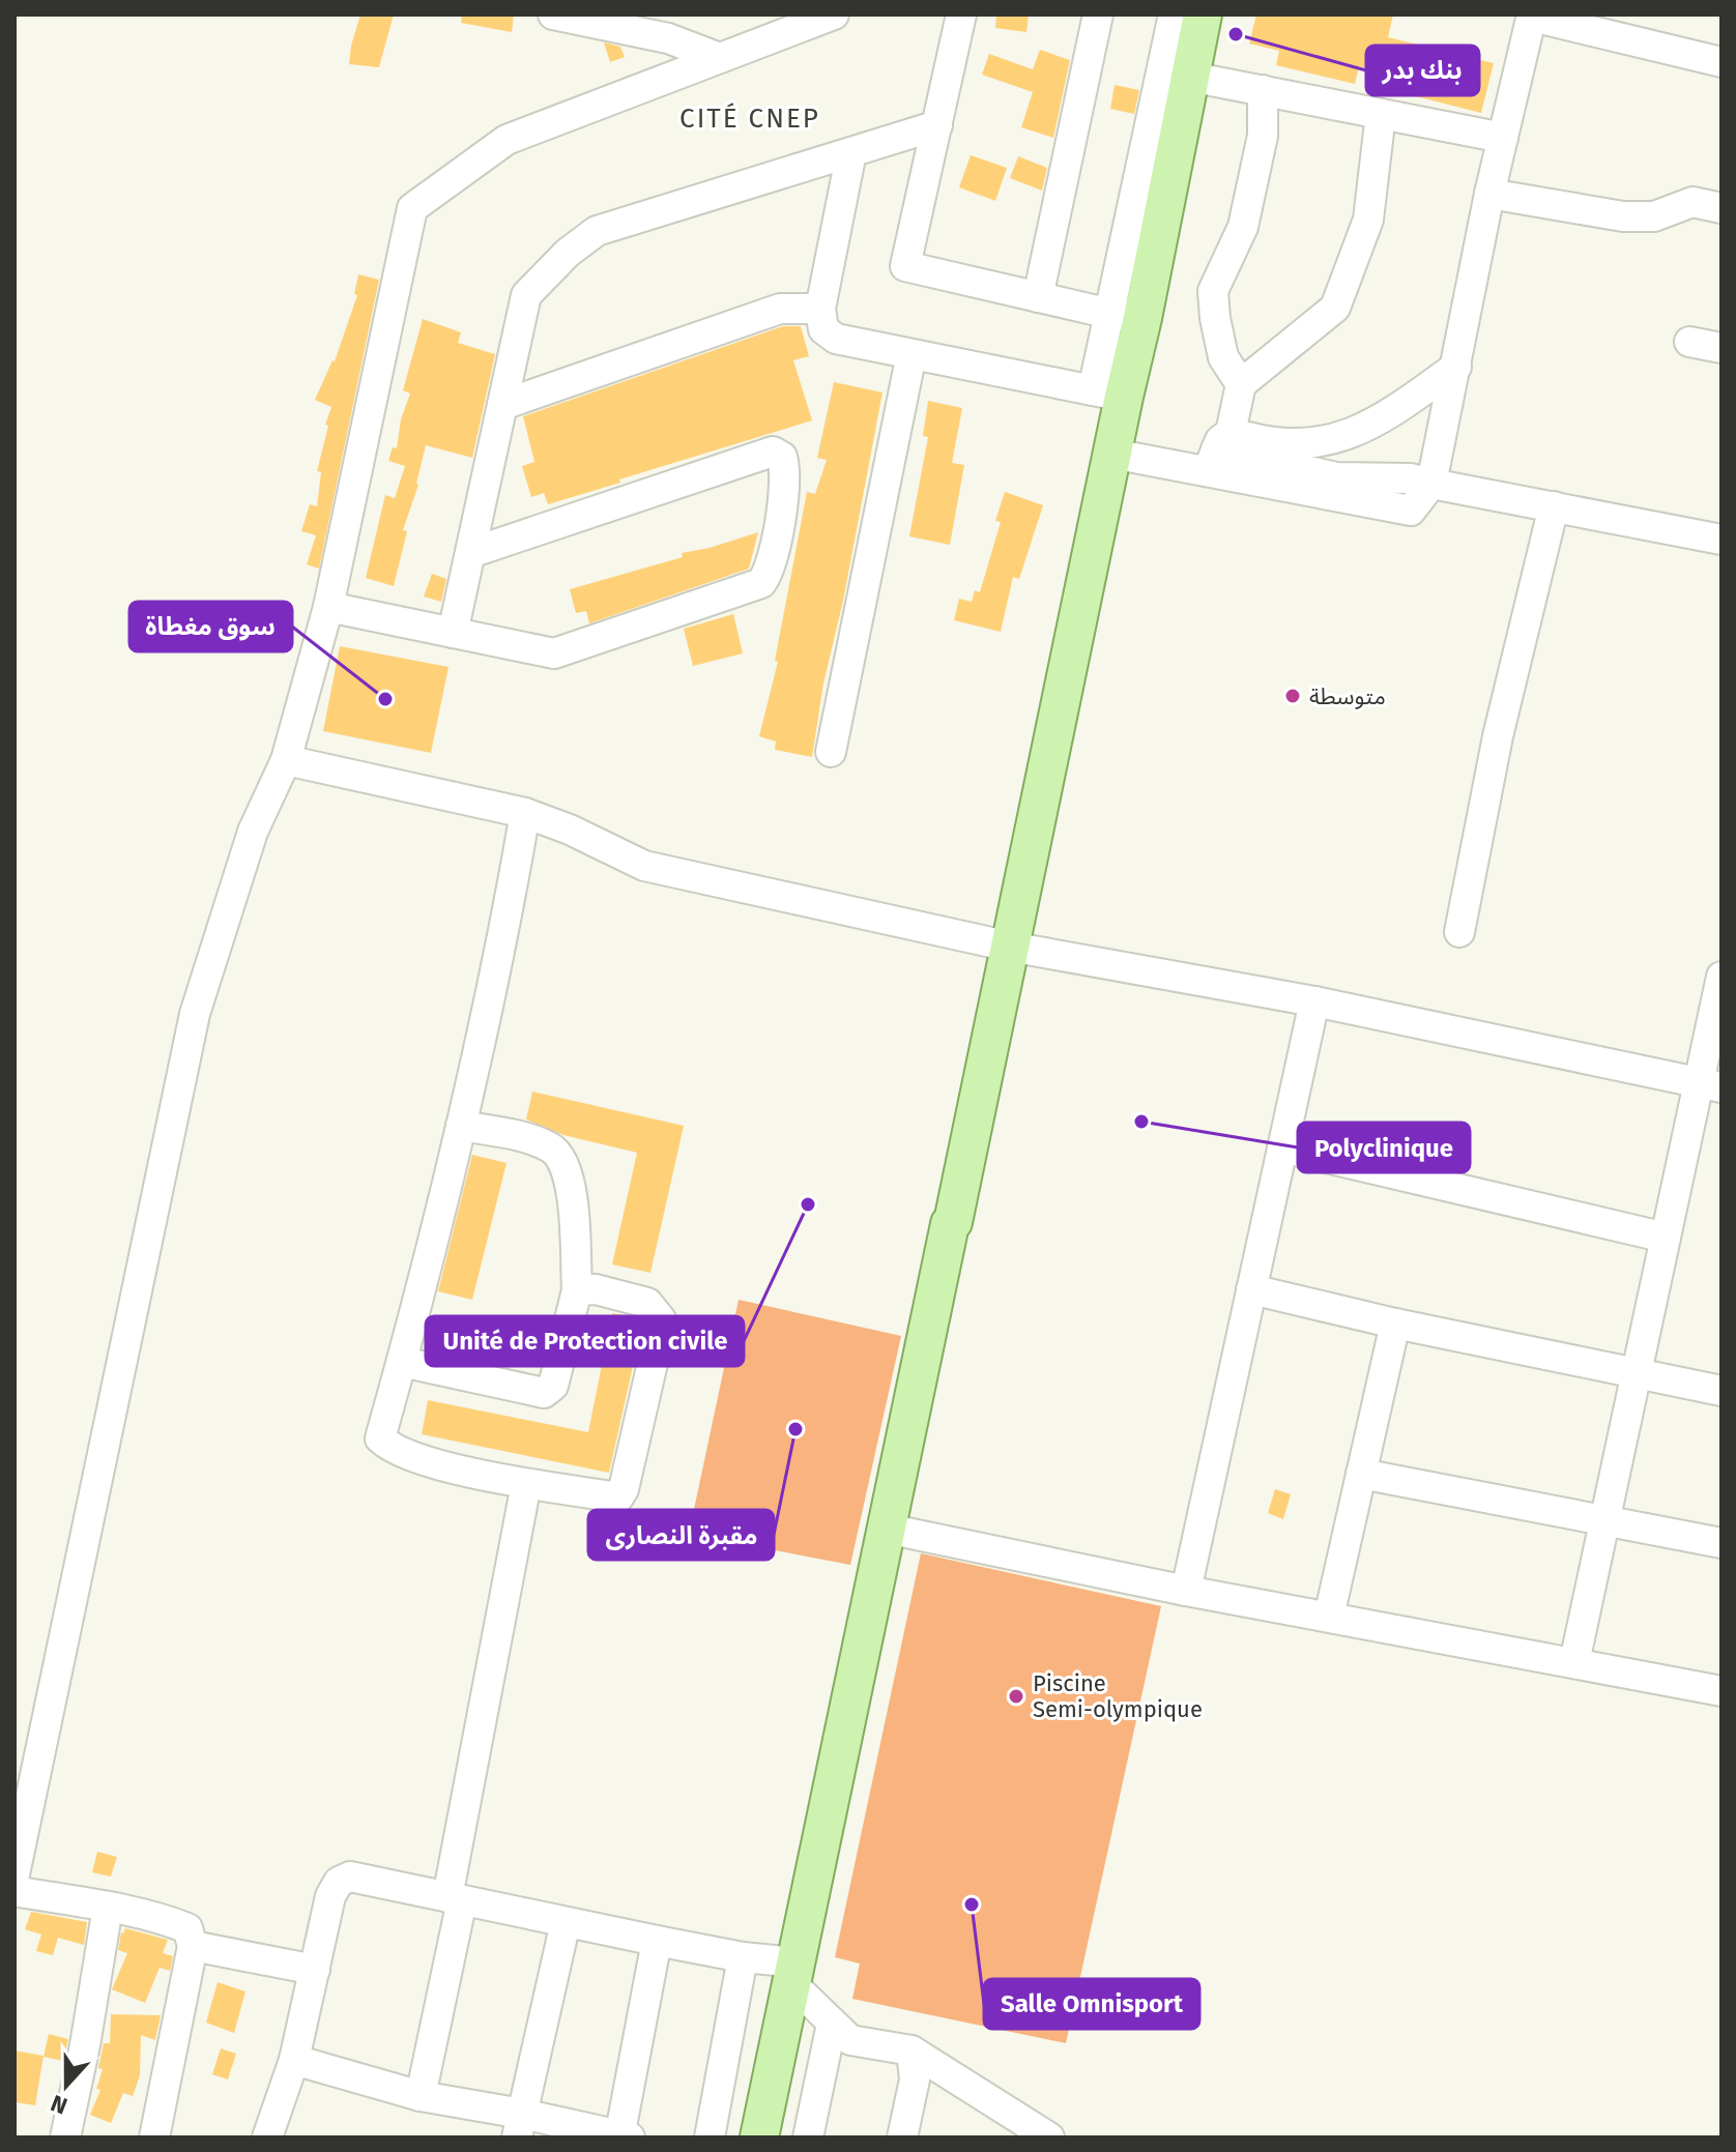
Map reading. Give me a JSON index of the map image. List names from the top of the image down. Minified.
{"districts":["CITÉ CNEP"],"places":["بنك بدر","متوسطة","سوق مغطاة","Polyclinique","Unité de Protection civile","مقبرة النصارى","Piscine Semi-olympique","Salle Omnisport"],"north":"bottom"}
